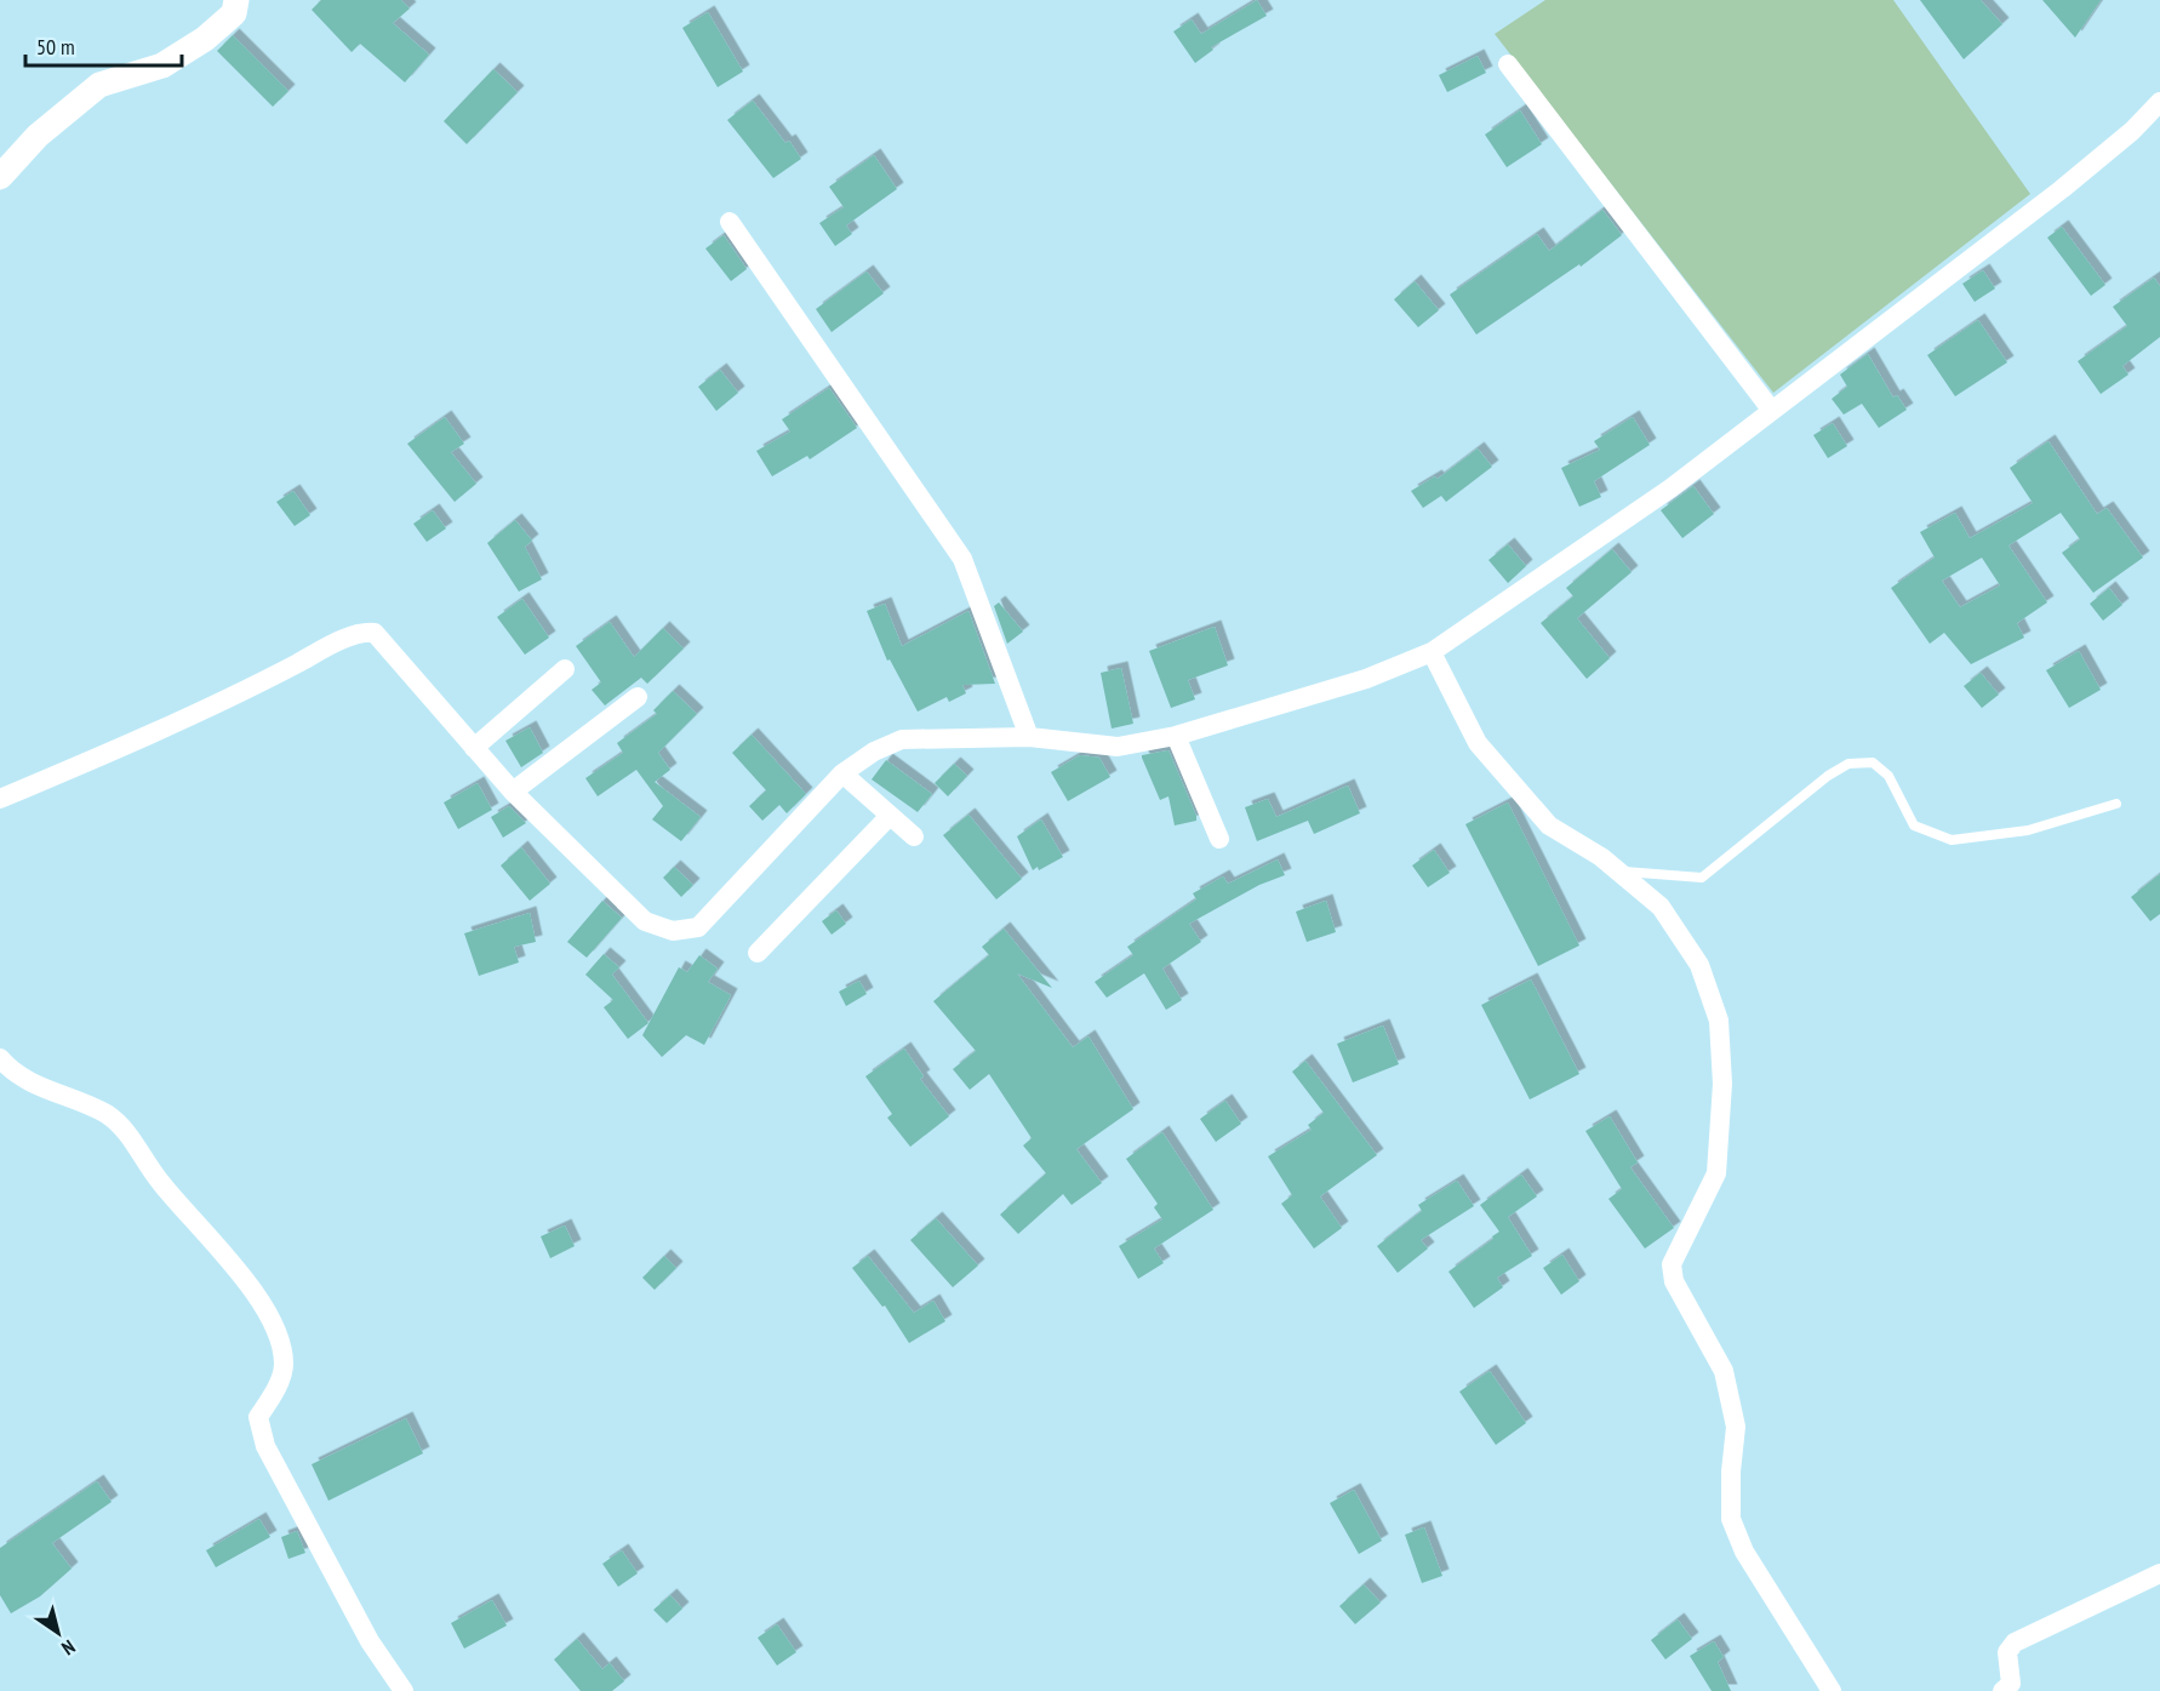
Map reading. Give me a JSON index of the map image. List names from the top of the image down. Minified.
{"scale_bar":"50 m","north":"bottom right"}
